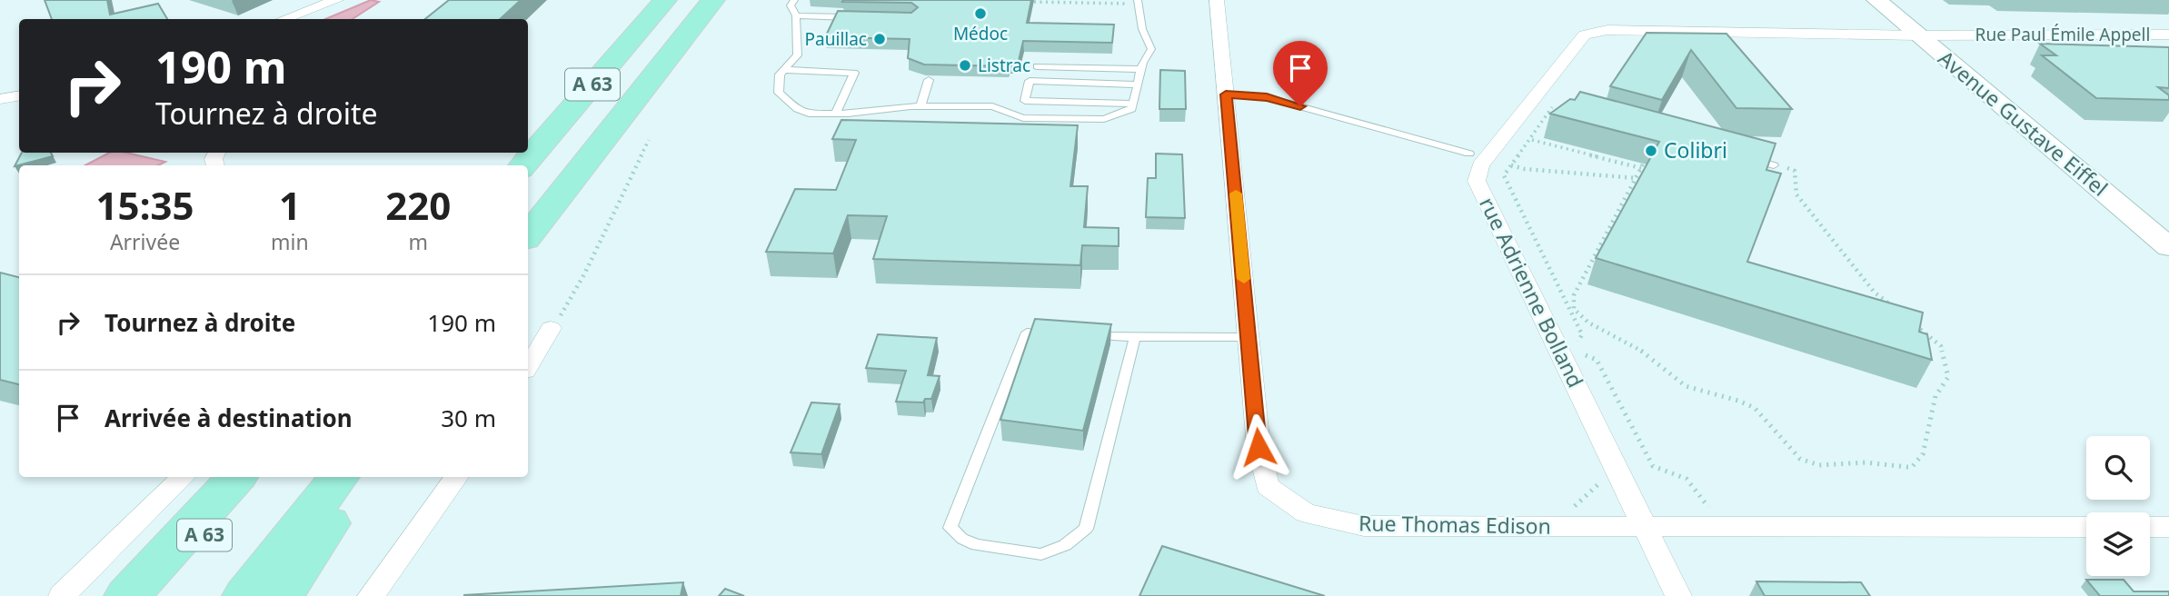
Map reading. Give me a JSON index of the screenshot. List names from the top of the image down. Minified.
{"streets":{"highway":["A 63"],"street":["Rue Paul Émile Appell","Avenue Gustave Eiffel","rue Adrienne Bolland","Rue Thomas Edison"]},"crossings":[["Rue Paul Émile Appell","Avenue Gustave Eiffel"],["Rue Paul Émile Appell","rue Adrienne Bolland"],["Avenue Gustave Eiffel","rue Adrienne Bolland"],["rue Adrienne Bolland","Rue Thomas Edison"]],"places":["Médoc","Pauillac","Listrac","Colibri"],"page":{"turn":["190 m","Tournez à droite"],"eta":["15:35","Arrivée","1","min","220","m"],"list":[{"name":"Tournez à droite","value":"190 m"},{"name":"Arrivée à destination","value":"30 m"}]}}
